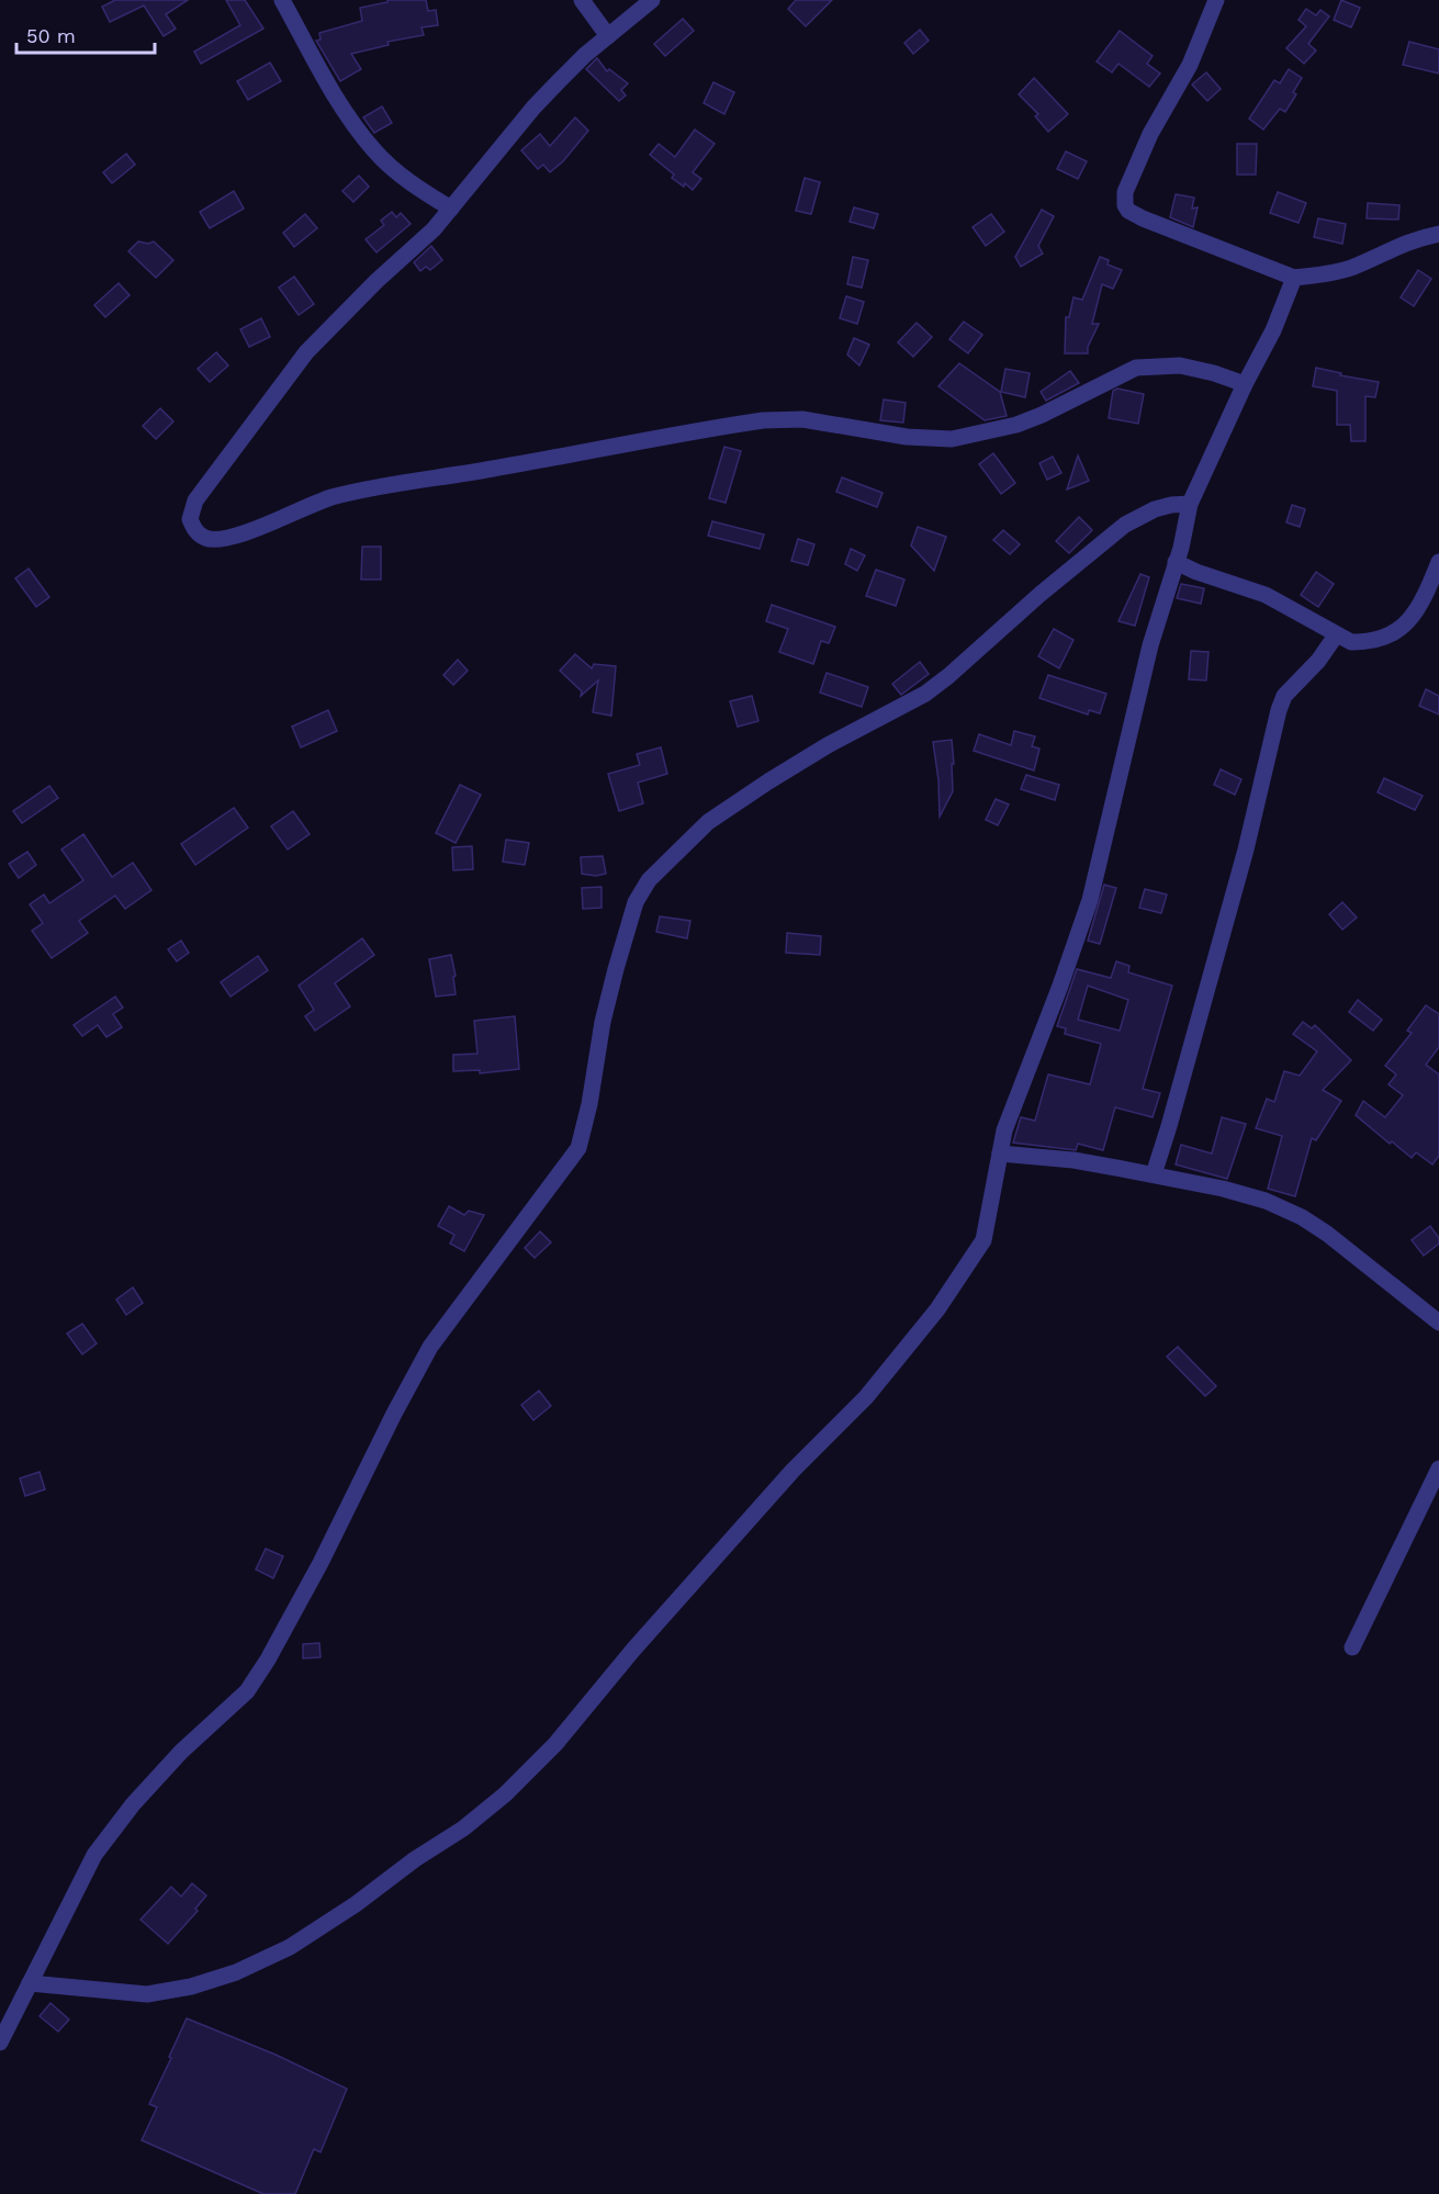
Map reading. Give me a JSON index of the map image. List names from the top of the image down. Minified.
{"scale_bar":"50 m"}
